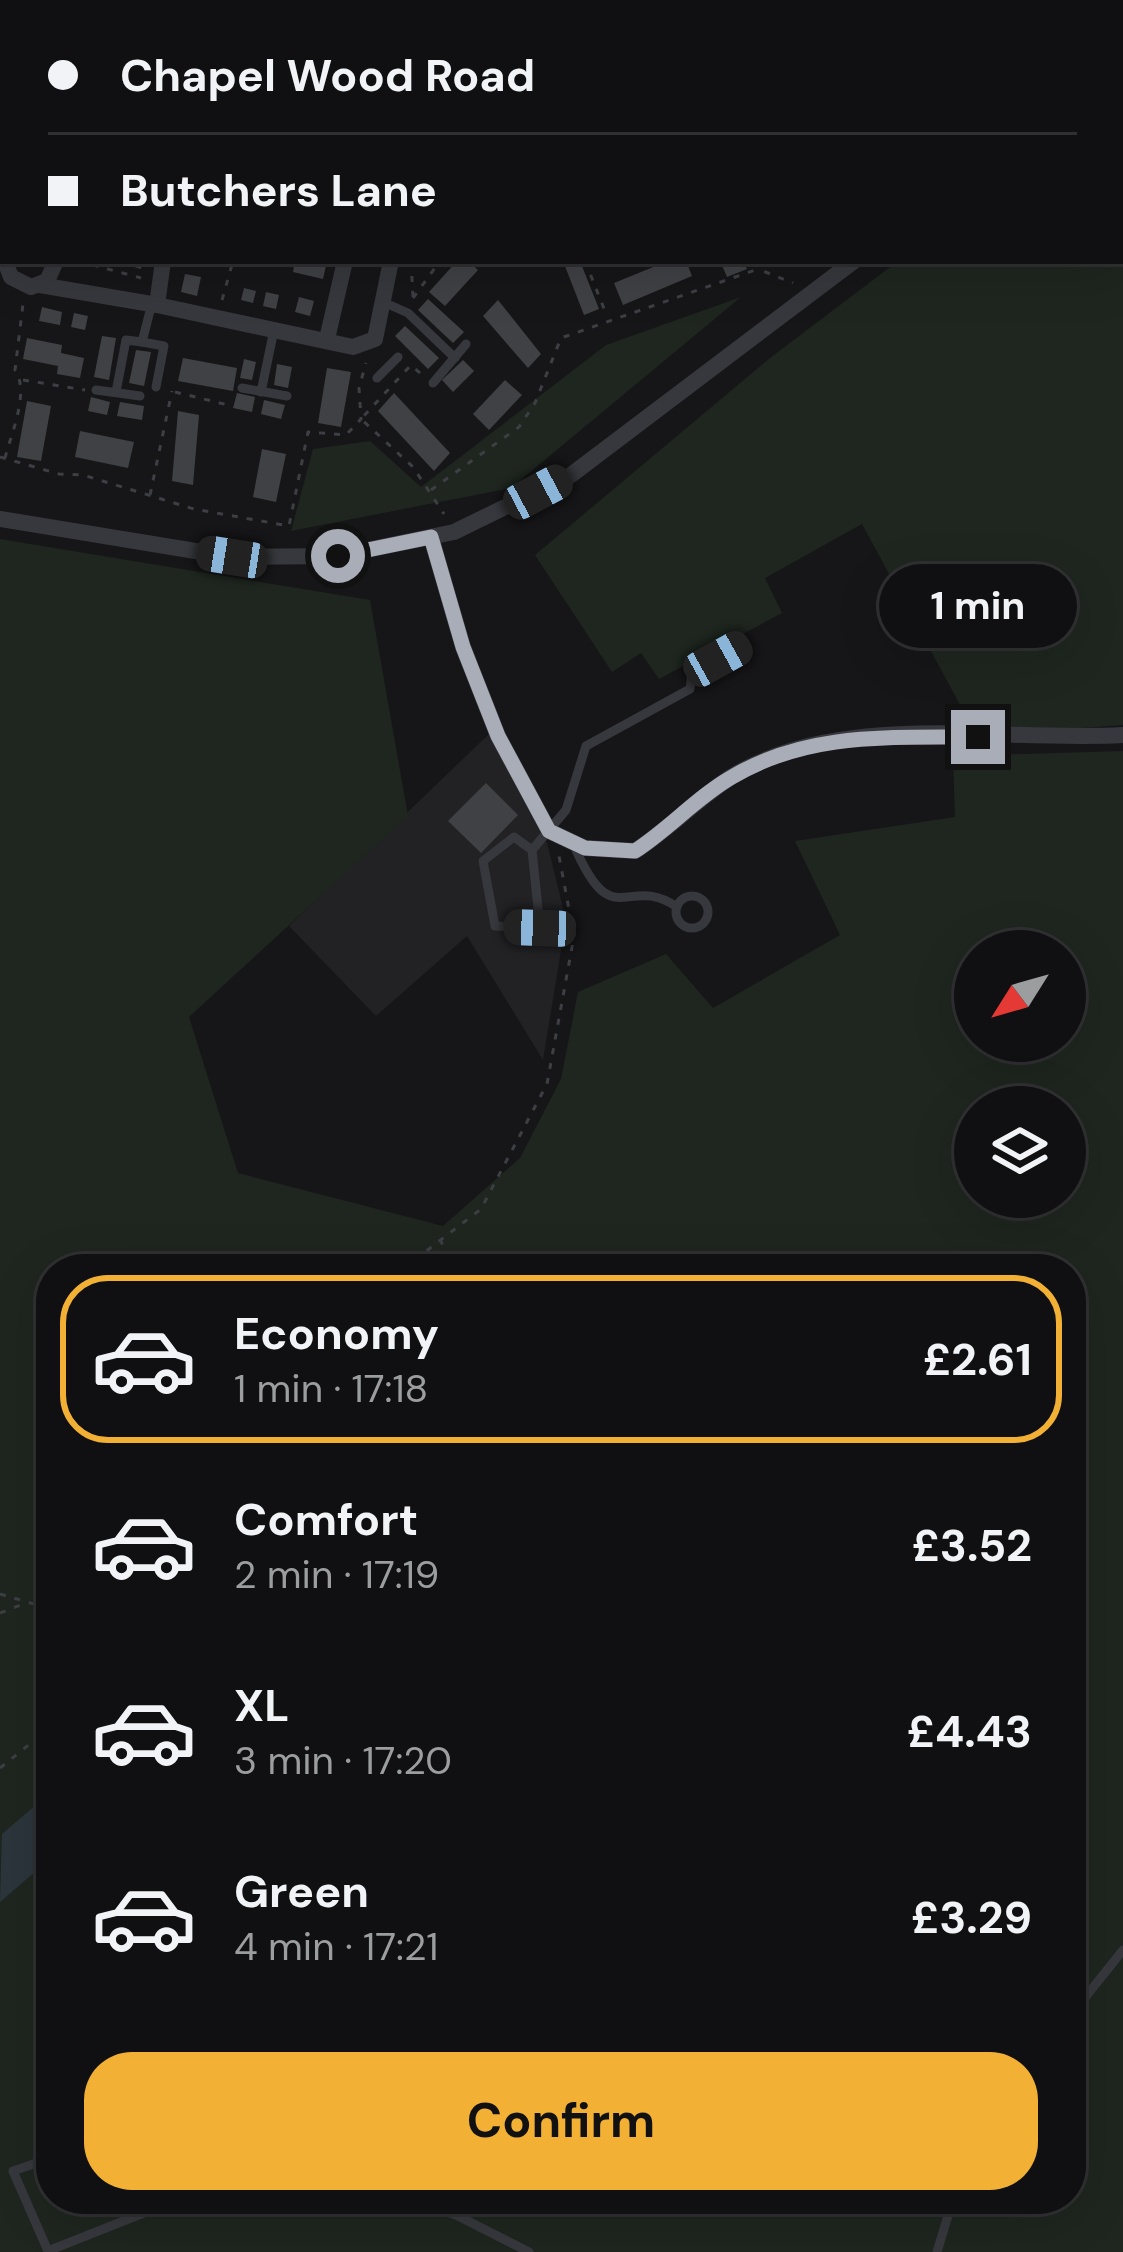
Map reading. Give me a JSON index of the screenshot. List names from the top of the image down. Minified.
{"north":"bottom left","page":{"banner":["Chapel Wood Road","Butchers Lane"],"bubble":"1 min","list":[{"name":"Economy","note":"1 min · 17:18","value":"£2.61"},{"name":"Comfort","note":"2 min · 17:19","value":"£3.52"},{"name":"XL","note":"3 min · 17:20","value":"£4.43"},{"name":"Green","note":"4 min · 17:21","value":"£3.29"}],"buttons":"Confirm"}}
